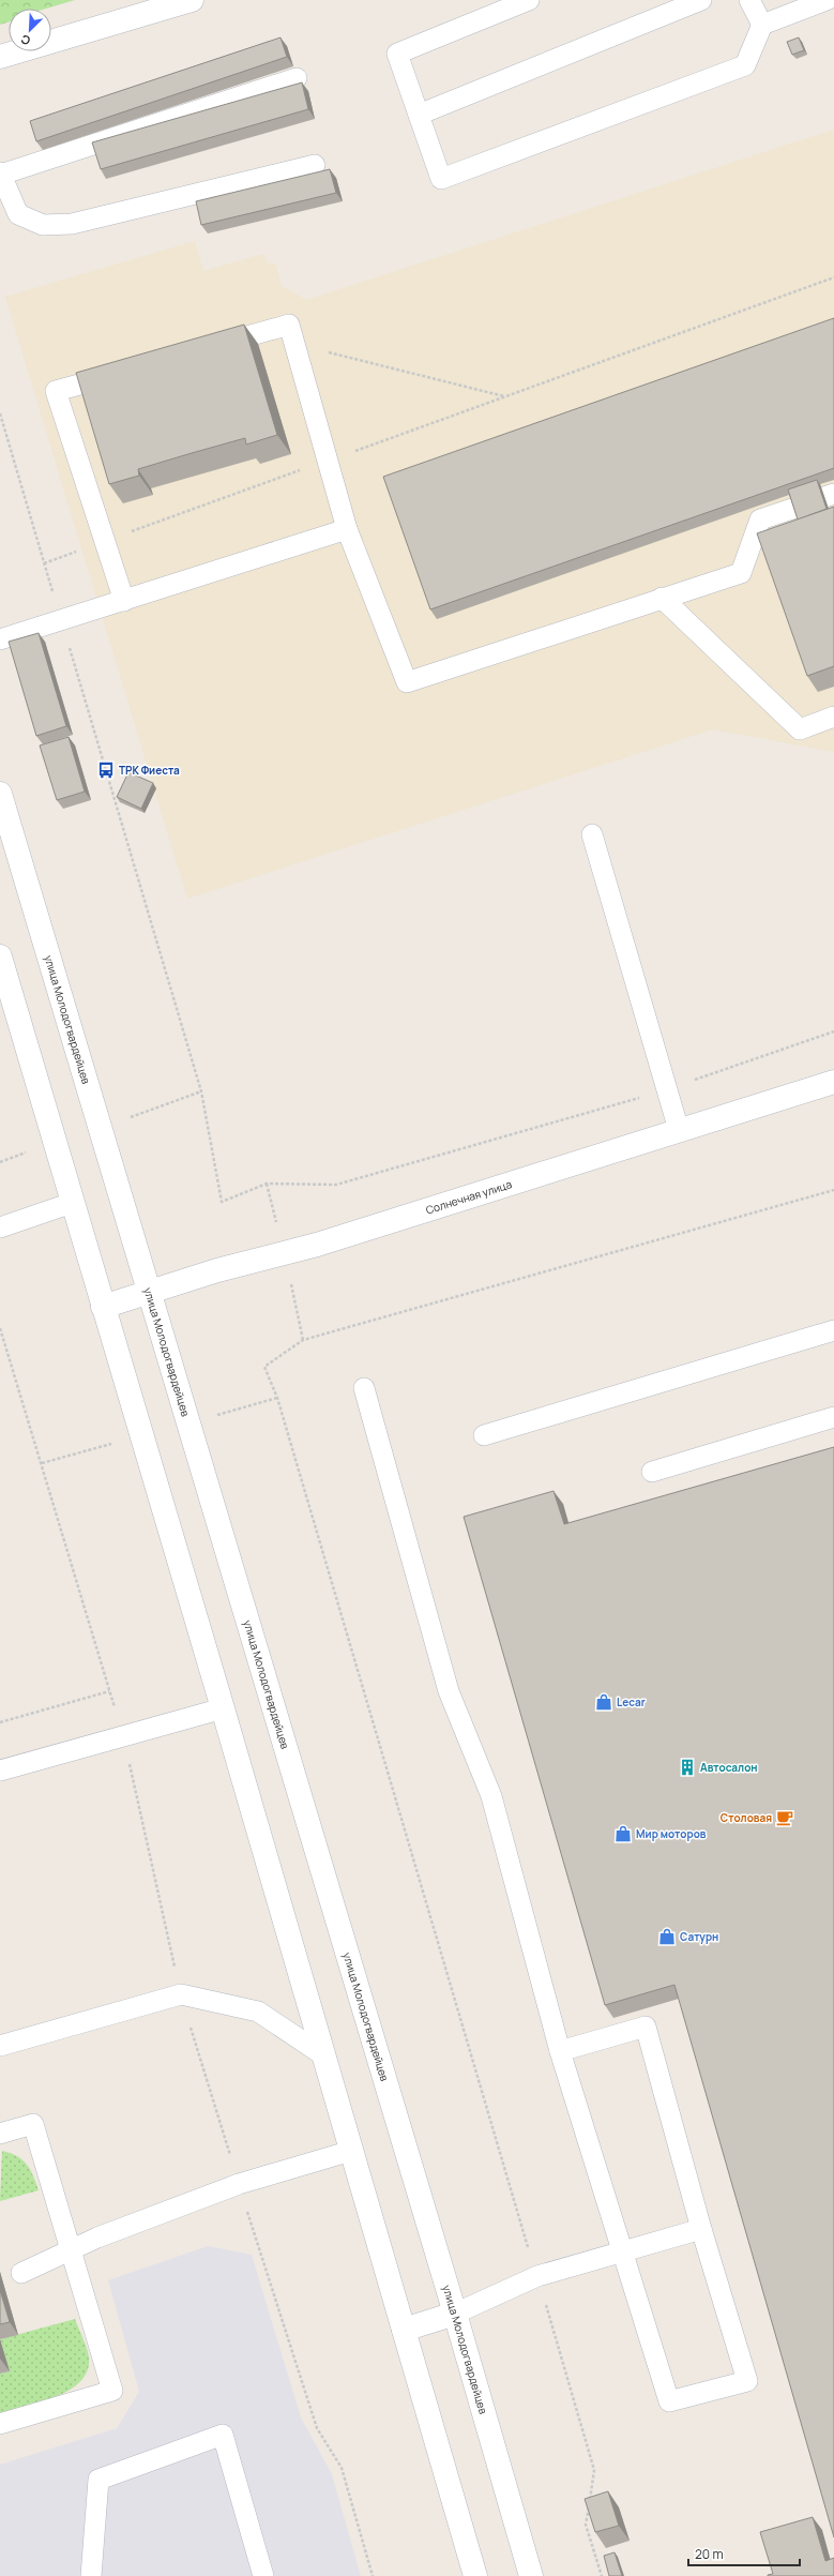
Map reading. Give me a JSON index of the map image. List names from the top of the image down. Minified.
{"streets":{"main road":["улица Молодогвардейцев","Солнечная улица"]},"crossings":[["улица Молодогвардейцев","Солнечная улица"]],"places":{"bus stop":["ТРК Фиеста"],"shop":["Lecar","Мир моторов","Сатурн"],"building":["Автосалон"],"cafe":["Столовая"]},"scale_bar":"20 m","north":"bottom left"}
